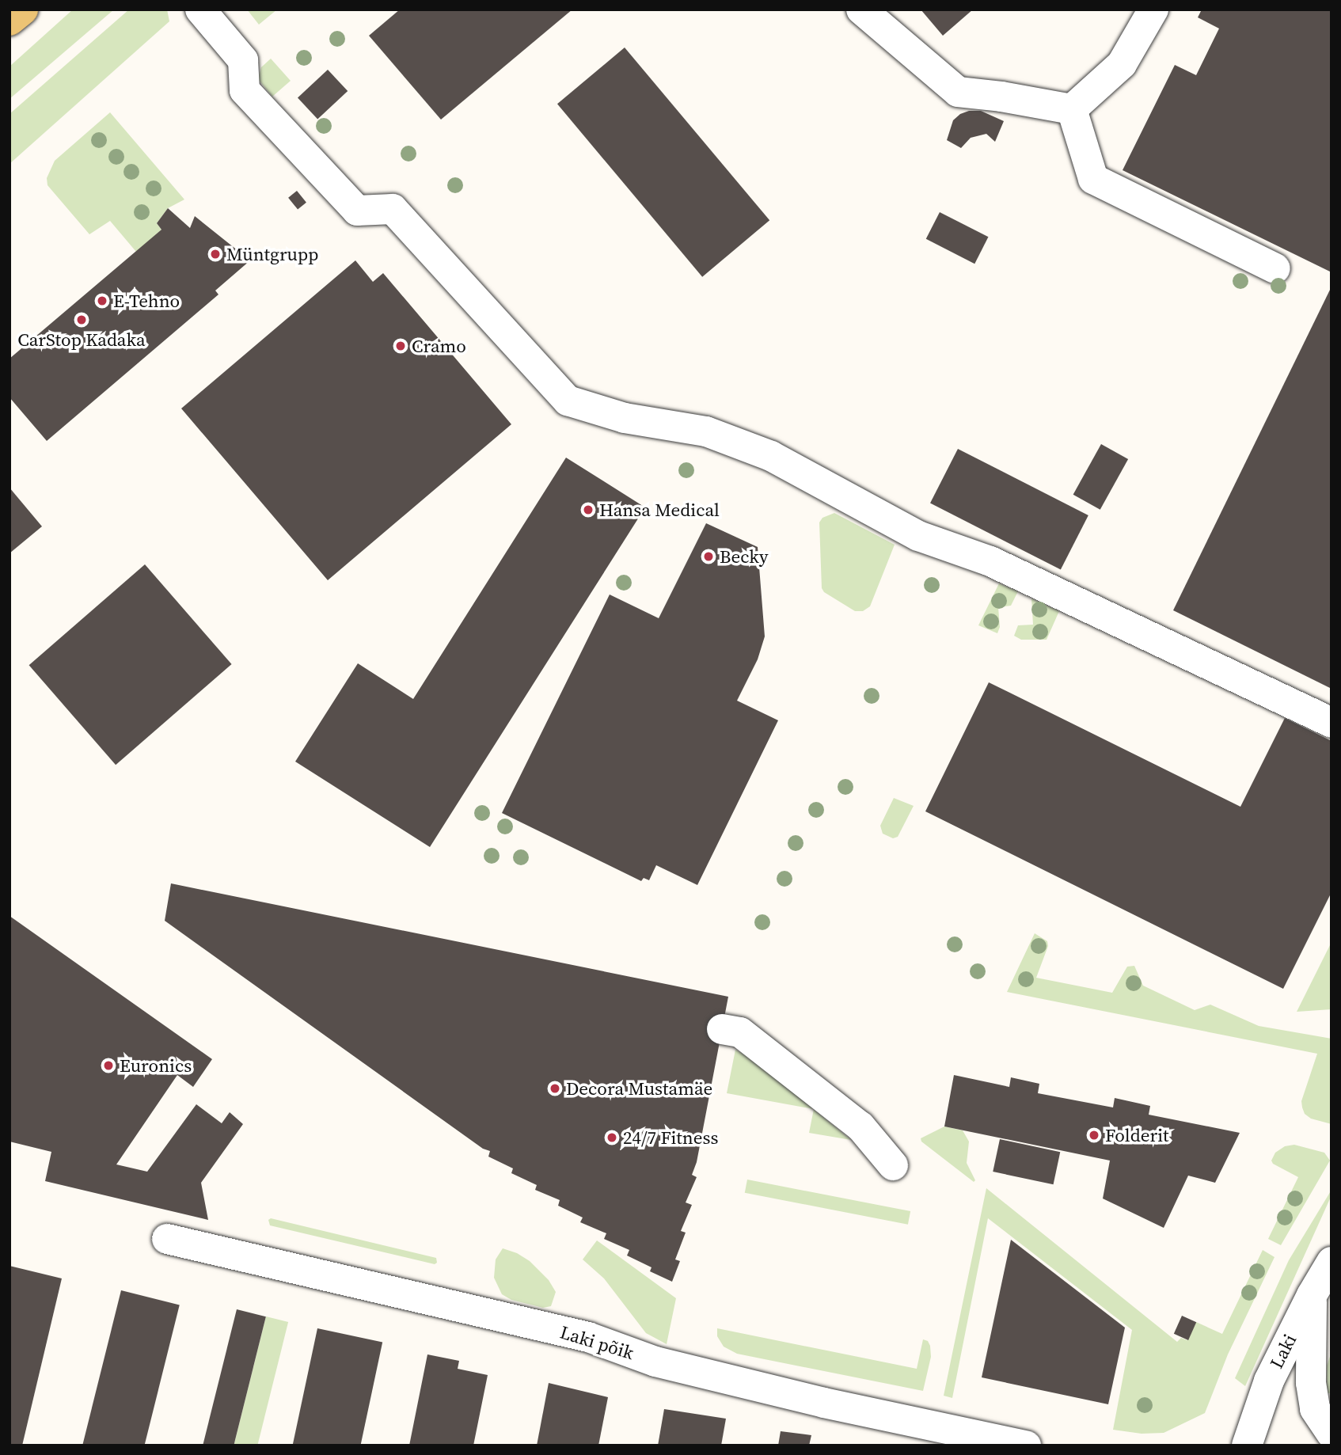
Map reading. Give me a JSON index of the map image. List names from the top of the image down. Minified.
{"streets":{"street":["Laki põik","Laki"]},"places":["Müntgrupp","E-Tehno","CarStop Kadaka","Cramo","Hansa Medical","Becky","Euronics","Decora Mustamäe","Folderit","24/7 Fitness"]}
